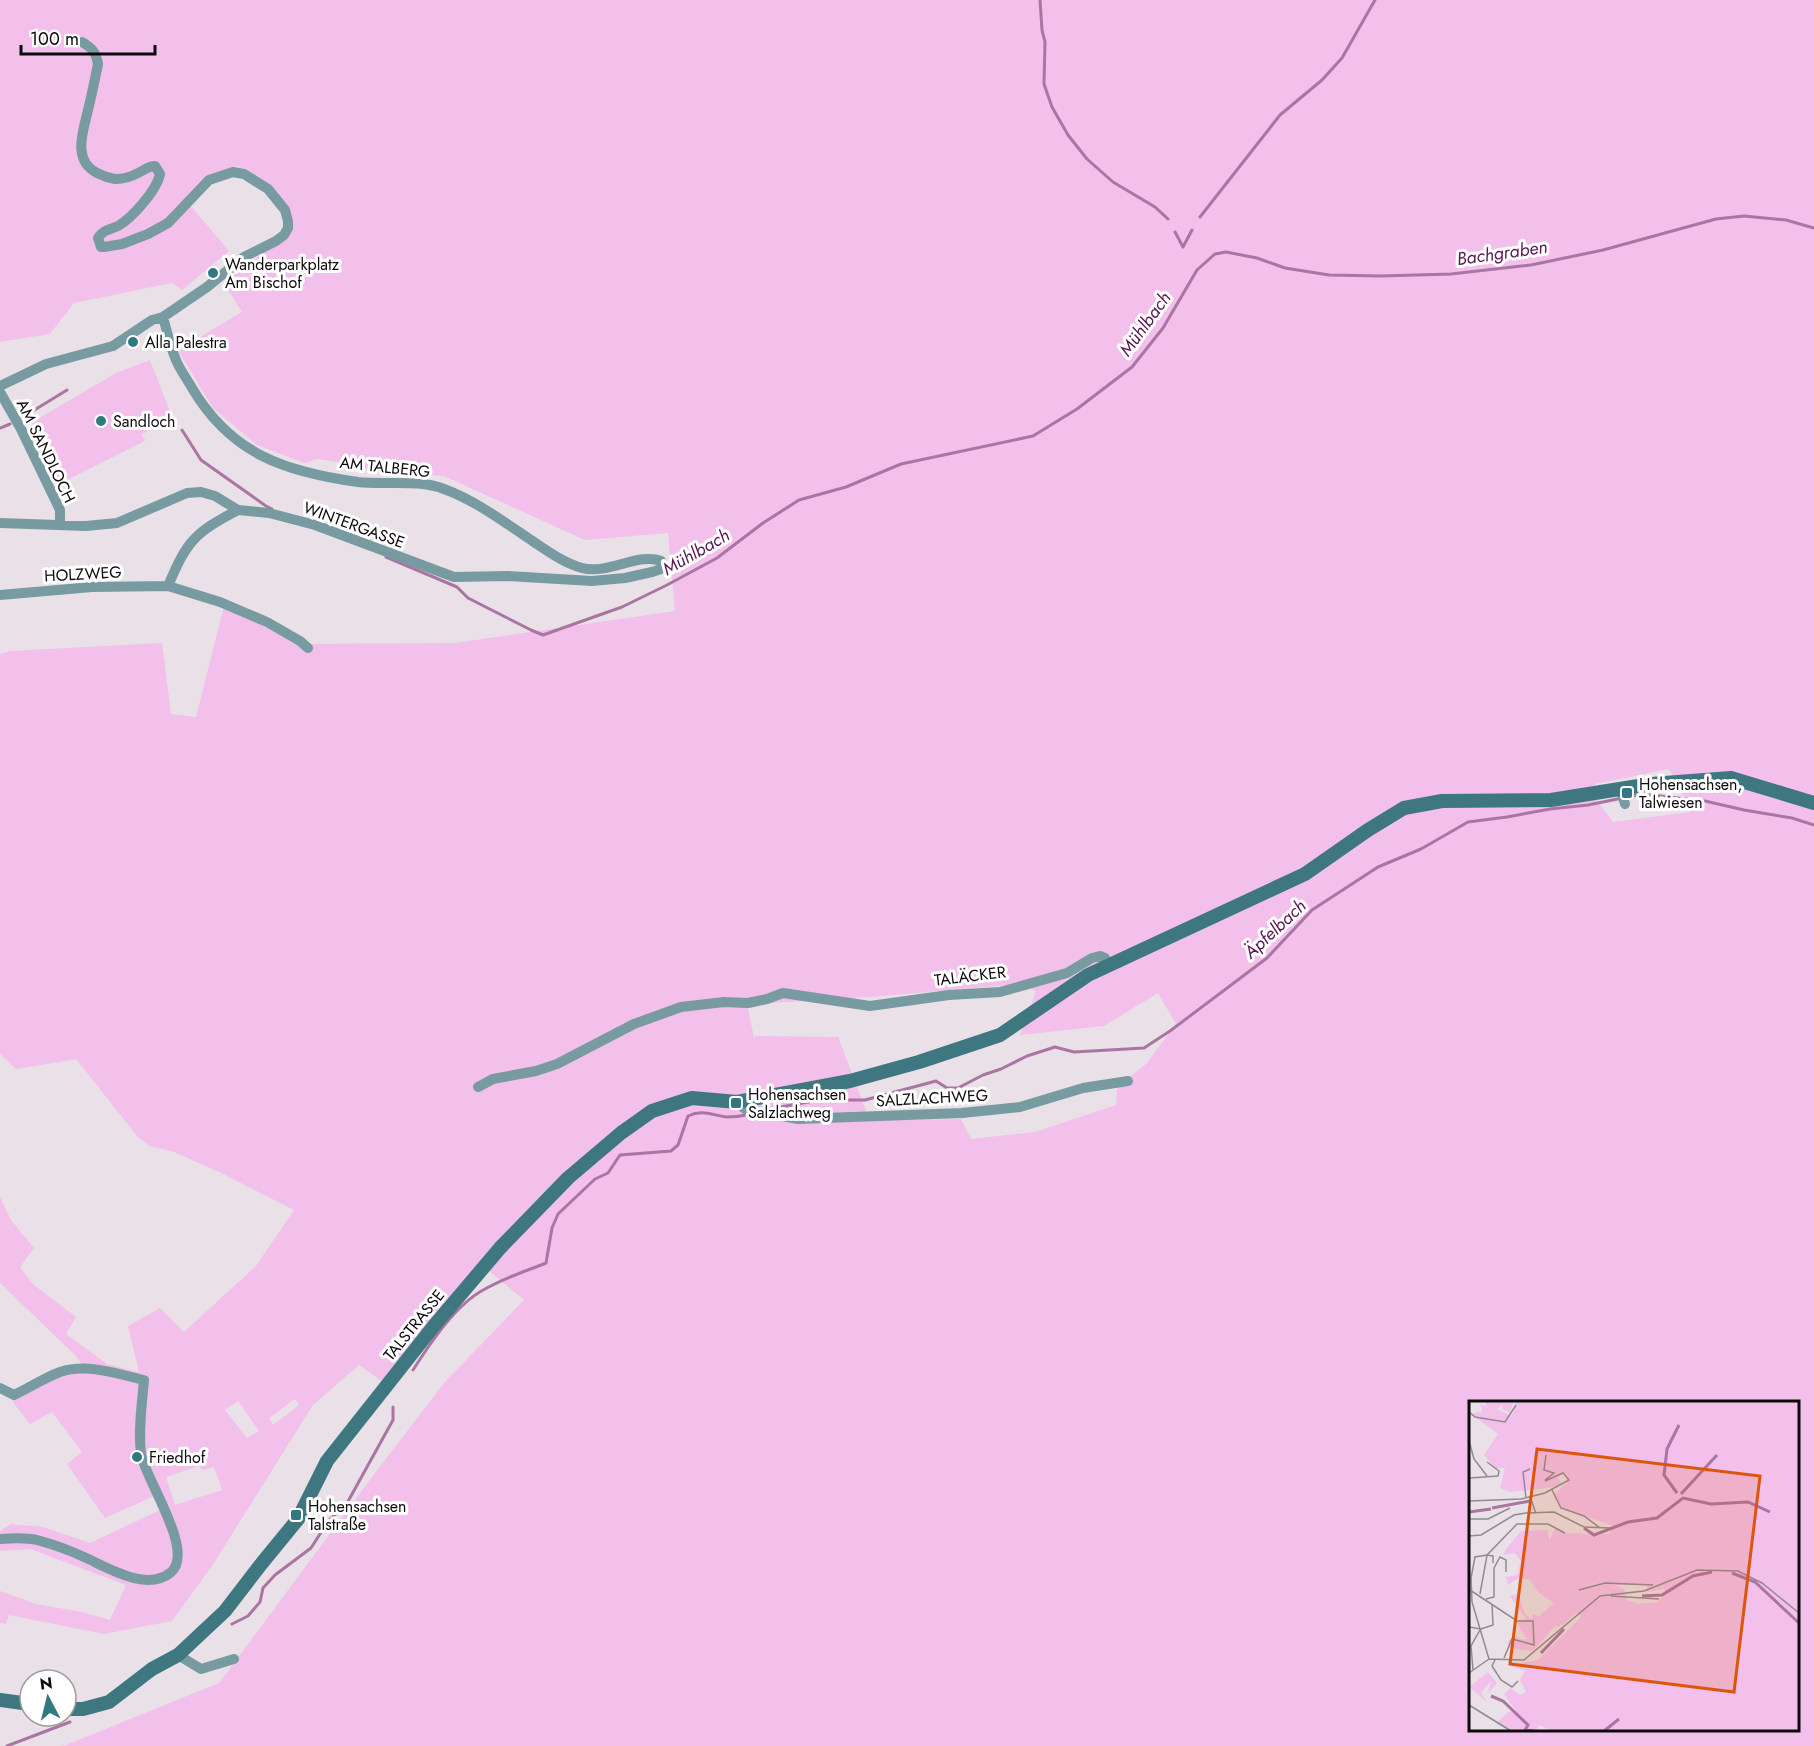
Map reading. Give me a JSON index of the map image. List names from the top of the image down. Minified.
{"streets":{"street":["AM SANDLOCH","AM TALBERG","WINTERGASSE","HOLZWEG","TALÄCKER","SALZLACHWEG","TALSTRASSE"]},"crossings":[["AM SANDLOCH","WINTERGASSE"],["AM TALBERG","WINTERGASSE"],["SALZLACHWEG","TALSTRASSE"]],"water":["Bachgraben","Mühlbach","Äpfelbach"],"places":{"other":["Wanderparkplatz Am Bischof","Alla Palestra","Sandloch","Friedhof"],"transit":["Hohensachsen, Talwiesen","Hohensachsen Salzlachweg","Hohensachsen Talstraße"]},"scale_bar":"100 m","north":"top"}
